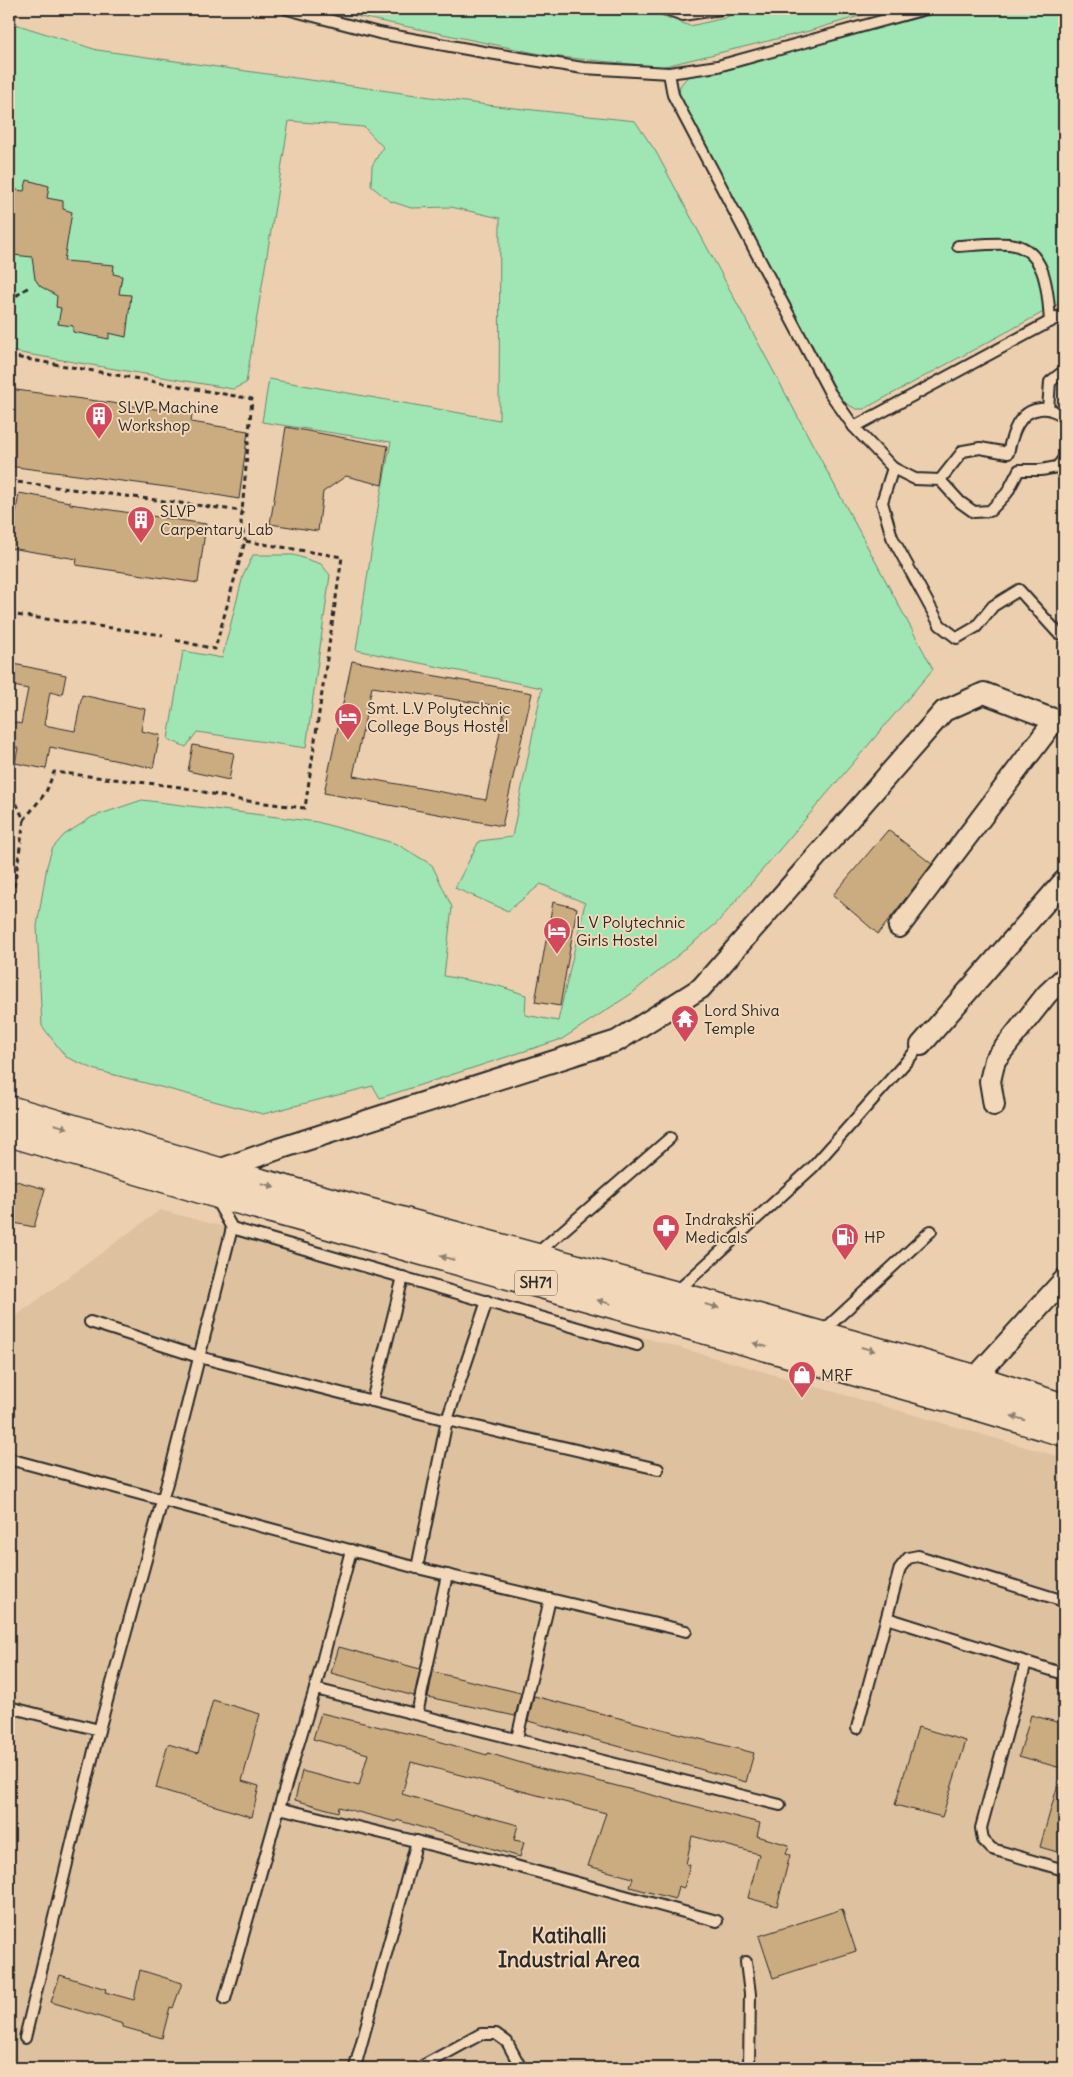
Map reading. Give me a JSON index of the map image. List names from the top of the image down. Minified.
{"streets":{"main road":["SH71"]},"districts":["Katihalli Industrial Area"],"places":{"building":["SLVP Machine Workshop","SLVP Carpentary Lab"],"hotel":["Smt. L.V Polytechnic College Boys Hostel","L V Polytechnic Girls Hostel"],"temple":["Lord Shiva Temple"],"pharmacy":["Indrakshi Medicals"],"fuel station":["HP"],"shop":["MRF"]}}
